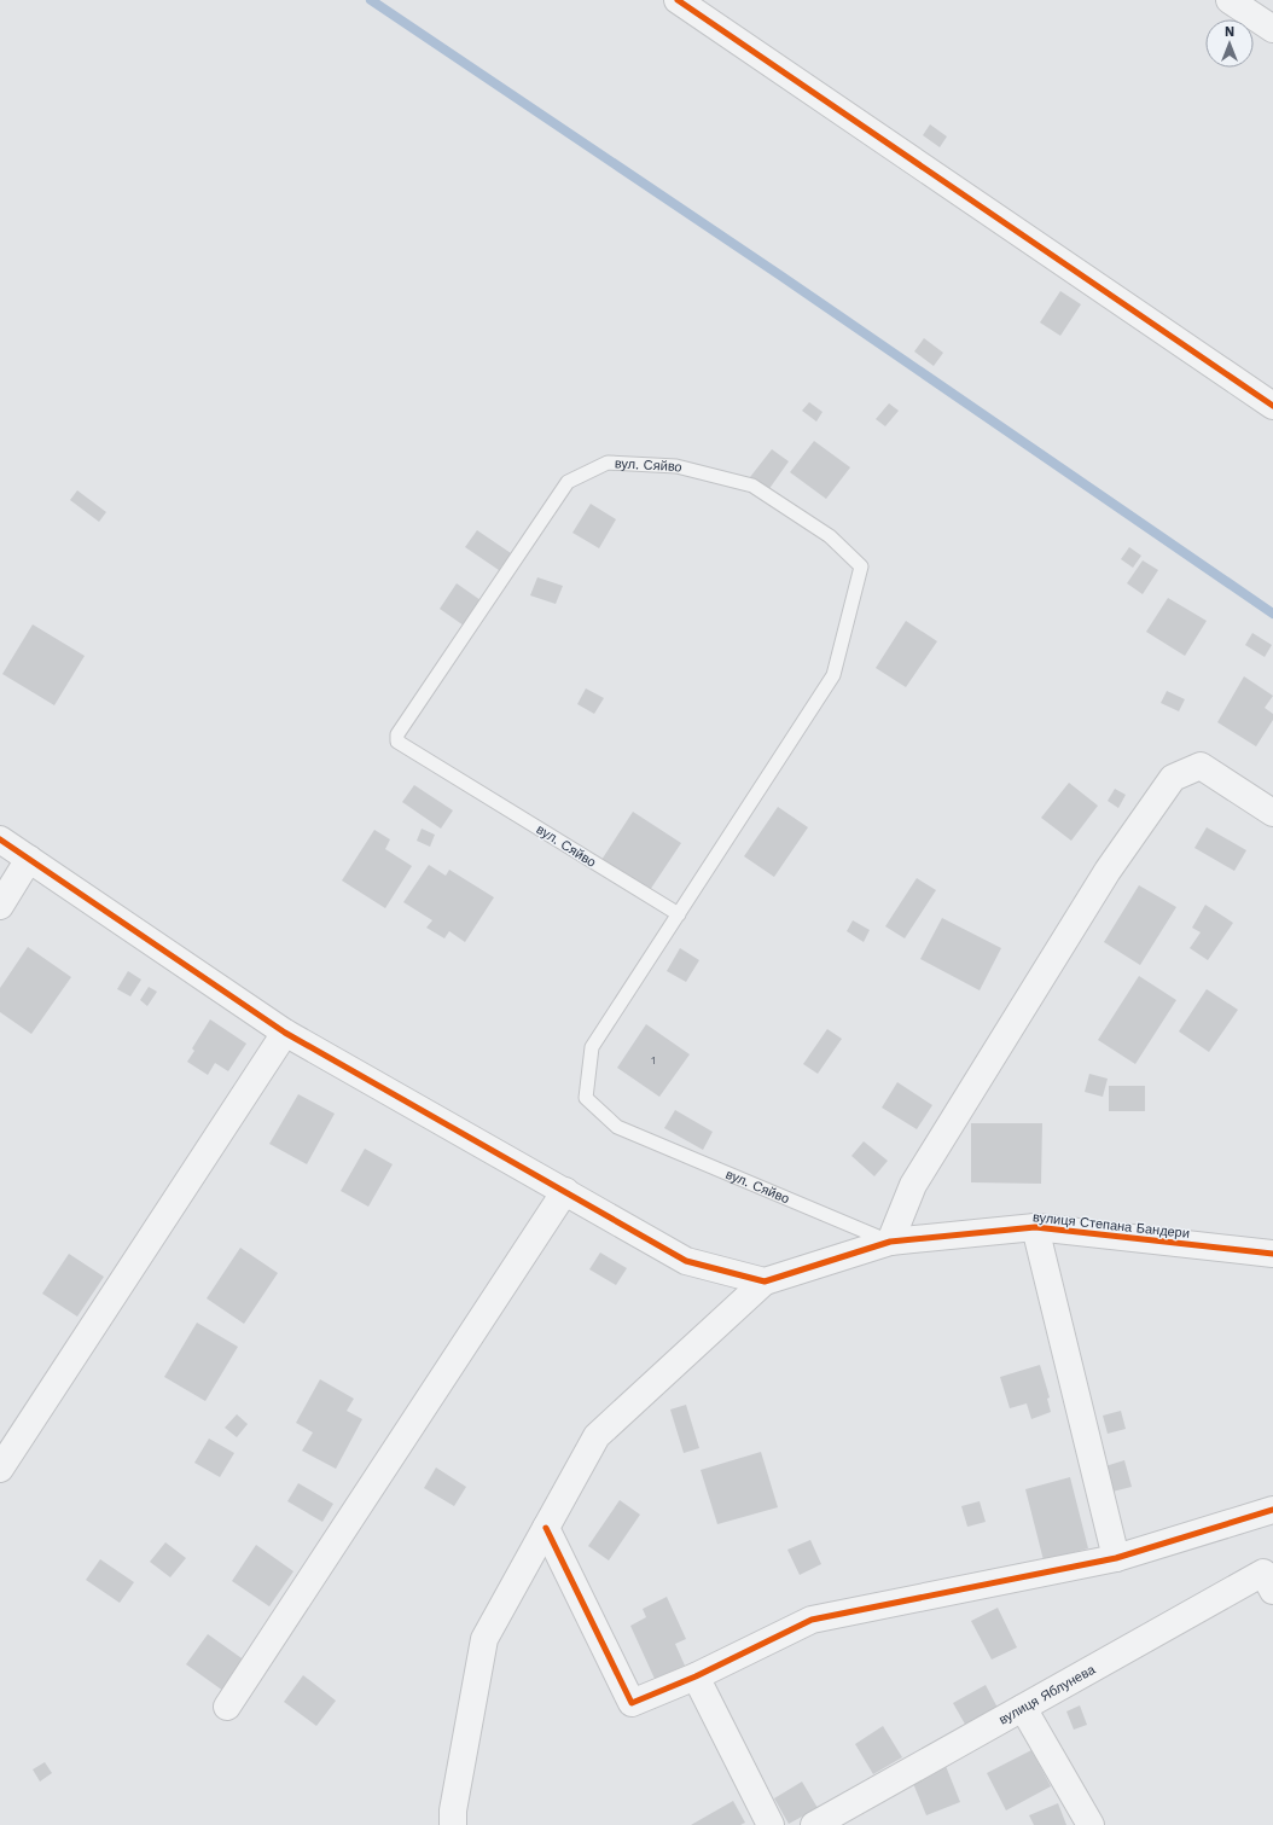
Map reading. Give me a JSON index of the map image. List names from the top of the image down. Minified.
{"streets":{"street":["вулиця Степана Бандери","вулиця Яблунева"],"lane":["вул. Сяйво"]},"crossings":[["вул. Сяйво","вулиця Степана Бандери"]],"house_numbers":["1"],"north":"top"}
